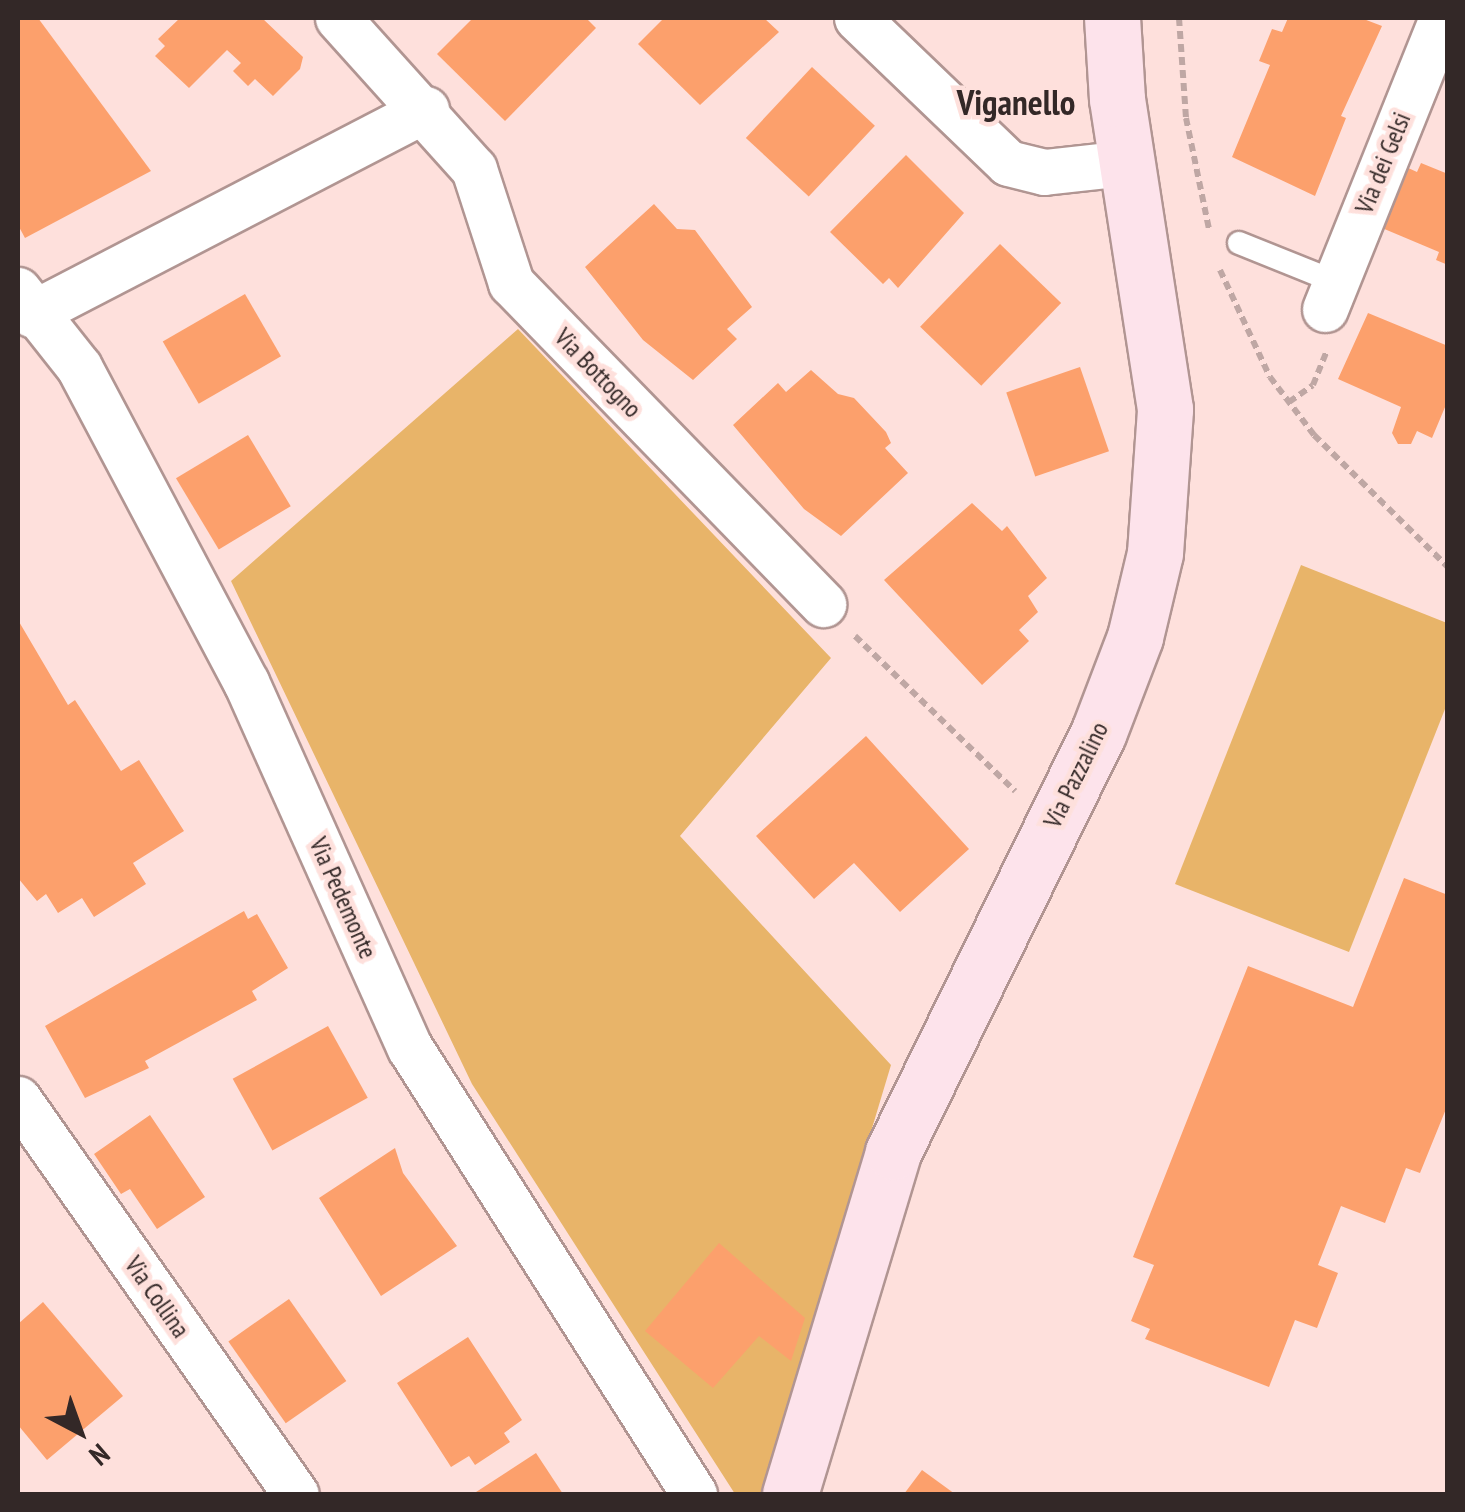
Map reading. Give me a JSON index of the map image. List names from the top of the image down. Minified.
{"streets":{"main road":["Via Pazzalino"],"street":["Via dei Gelsi","Via Bottogno","Via Pedemonte","Via Collina"]},"districts":["Viganello"],"north":"bottom right"}
